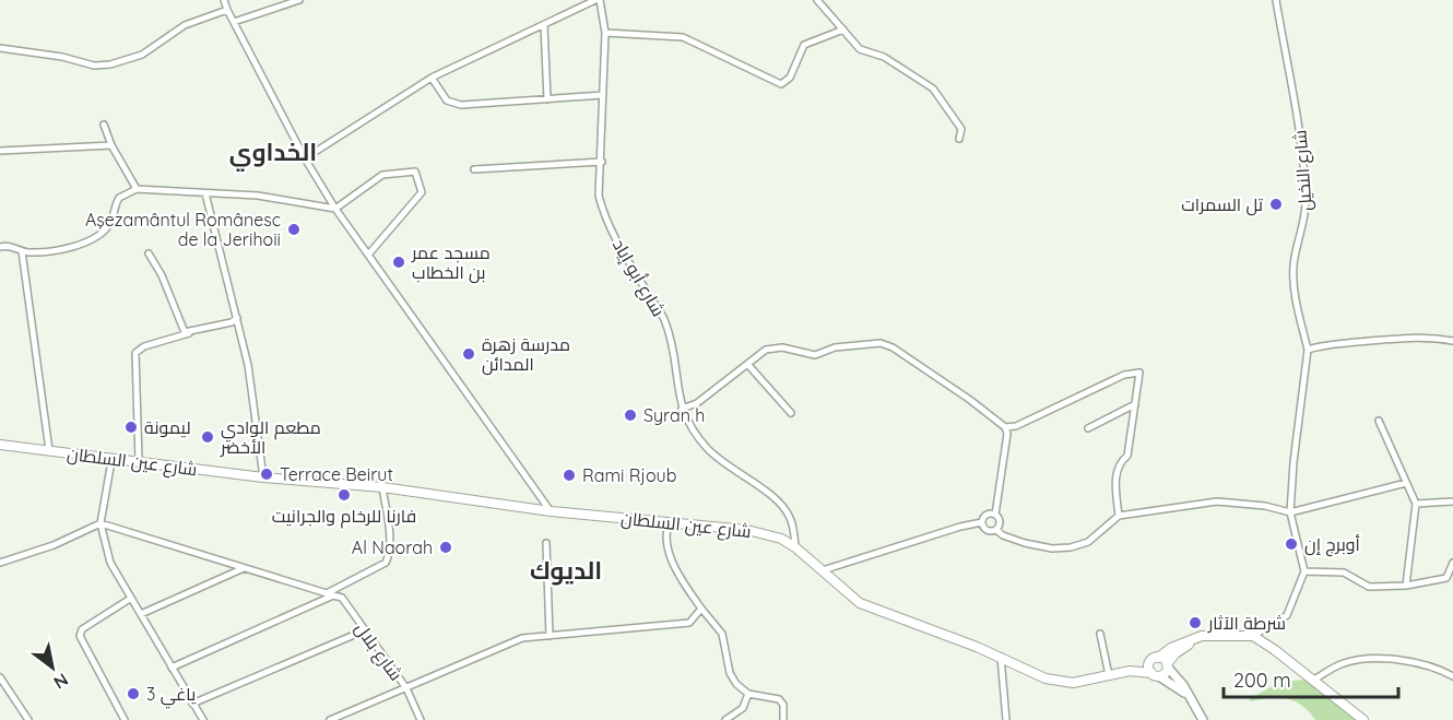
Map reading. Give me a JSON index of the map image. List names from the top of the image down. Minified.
{"streets":{"main road":["شارع عين السلطان"],"street":["شارع النخيل","شارع أبو إياد","شارع بلال"]},"crossings":[["شارع أبو إياد","شارع عين السلطان"]],"districts":["الخداوي","الديوك"],"places":["تل السمرات","Aşezamântul Românesc de la Jerihoii","مسجد عمر بن الخطاب","مدرسة زهرة المدائن","Syran h","ليمونة","مطعم الوادي الأخضر","Terrace Beirut","Rami Rjoub","فارنا للرخام والجرانيت","أوبرج إن","Al Naorah","شرطة الآثار","ياغي 3"],"scale_bar":"200 m","north":"bottom right"}
